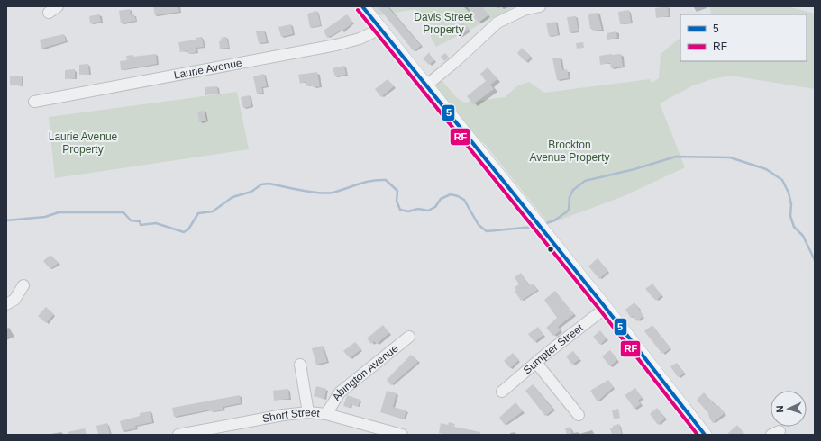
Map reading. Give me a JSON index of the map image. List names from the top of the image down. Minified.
{"streets":{"street":["Laurie Avenue","Sumpter Street","Abington Avenue","Short Street"]},"crossings":[["Abington Avenue","Short Street"]],"parks":["Davis Street Property","Laurie Avenue Property","Brockton Avenue Property"],"lines":["transit line 5","transit line RF"],"legend":["5","RF"],"north":"left"}
